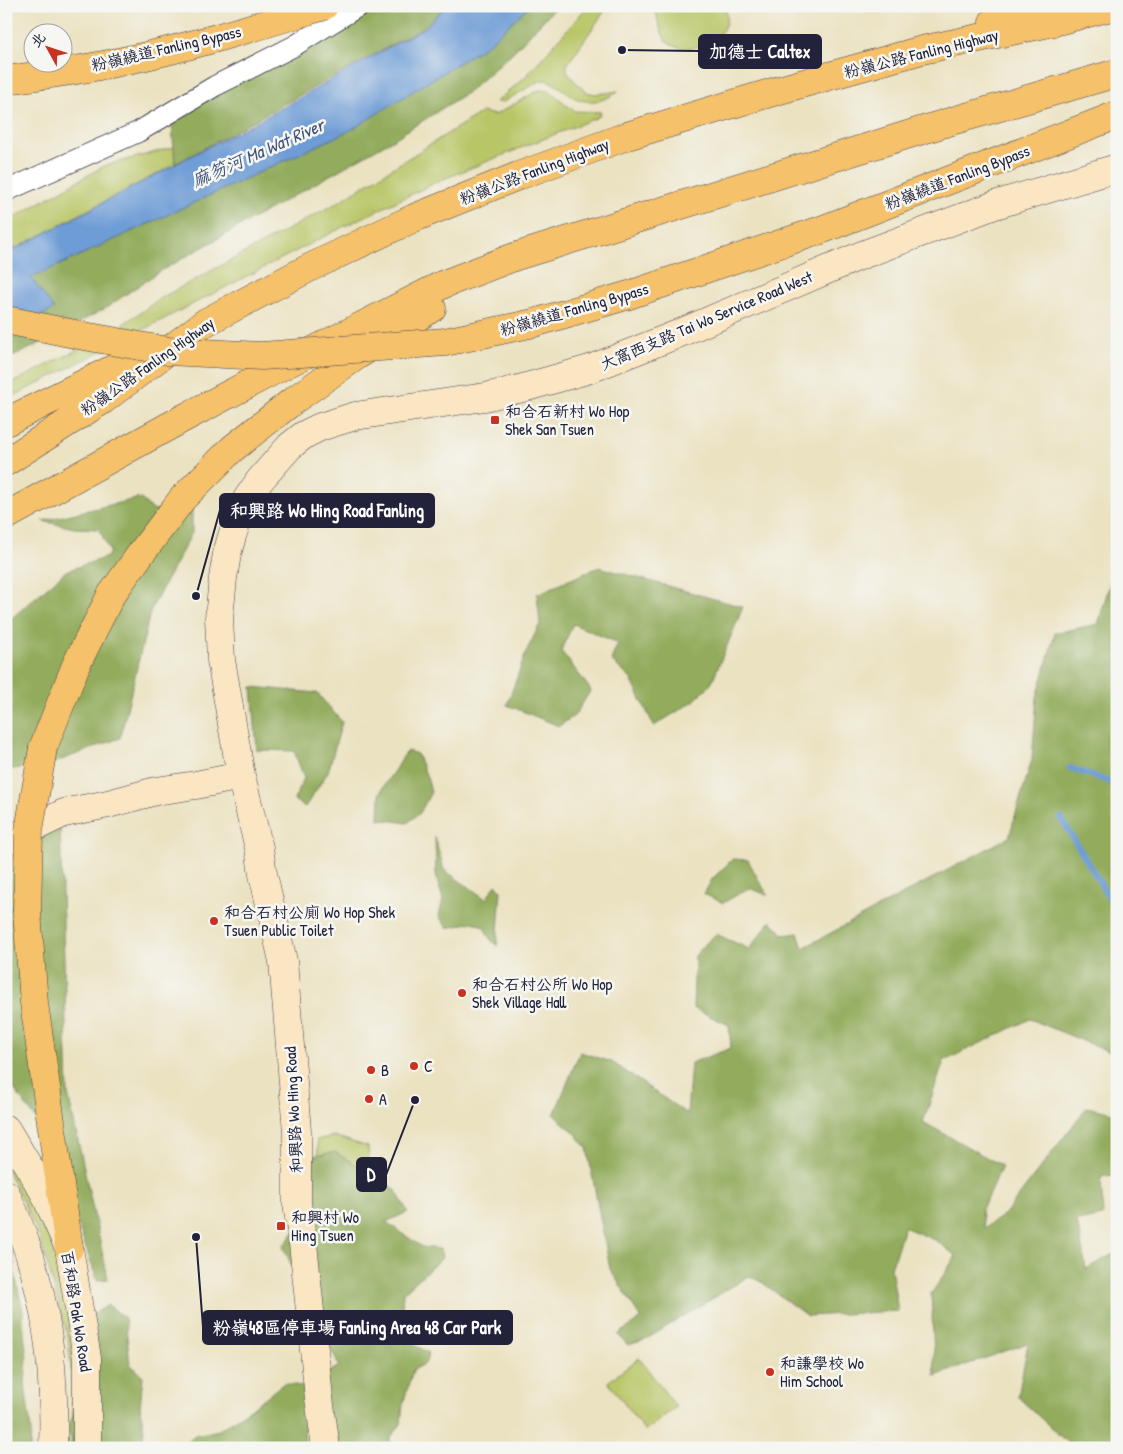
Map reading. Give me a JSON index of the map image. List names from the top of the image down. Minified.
{"streets":{"highway":["粉嶺繞道 Fanling Bypass","粉嶺公路 Fanling Highway"],"main road":["大窩西支路 Tai Wo Service Road West","和興路 Wo Hing Road","百和路 Pak Wo Road"]},"crossings":[["大窩西支路 Tai Wo Service Road West","和興路 Wo Hing Road"]],"water":["麻笏河 Ma Wat River"],"places":{"other":["加德士 Caltex","和興路 Wo Hing Road Fanling","和合石村公廁 Wo Hop Shek Tsuen Public Toilet","和合石村公所 Wo Hop Shek Village Hall","C","B","A","D","粉嶺48區停車場 Fanling Area 48 Car Park","和謙學校 Wo Him School"],"transit":["和合石新村 Wo Hop Shek San Tsuen","和興村 Wo Hing Tsuen"]},"north":"top left"}
